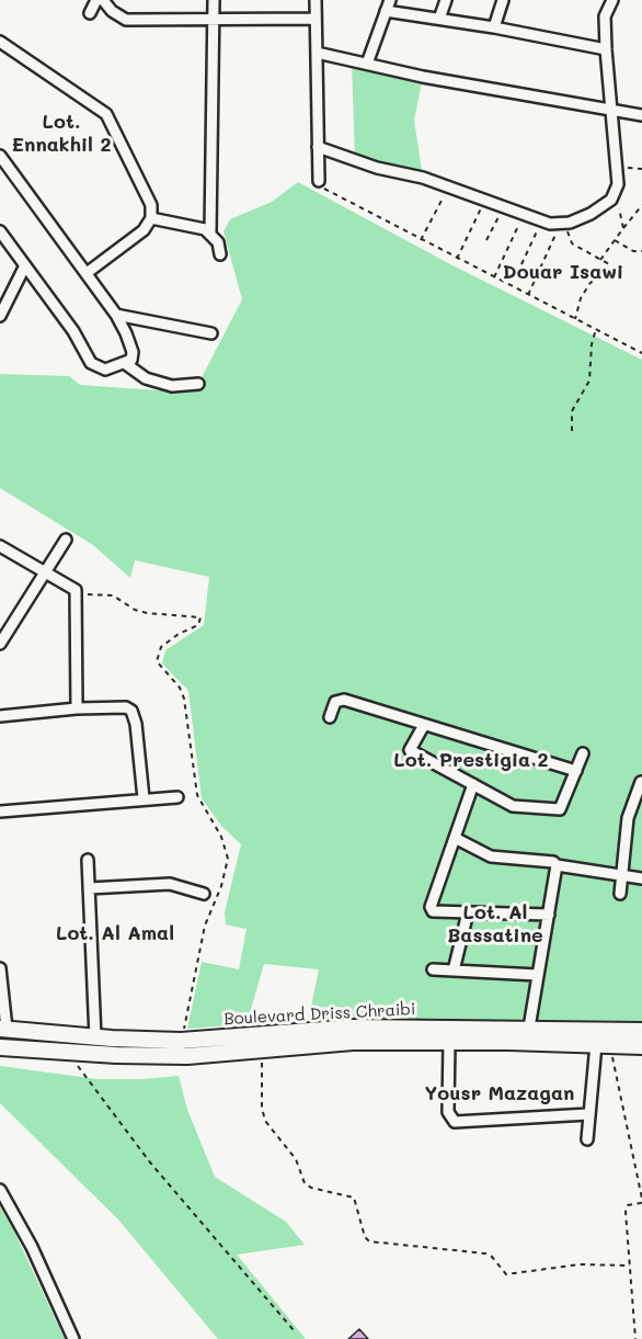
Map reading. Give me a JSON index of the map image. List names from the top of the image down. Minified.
{"streets":{"main road":["Boulevard Driss Chraibi"]},"districts":["Lot. Ennakhil 2","Douar Isawi","Lot. Prestigia 2","Lot. Al Bassatine","Lot. Al Amal","Yousr Mazagan"]}
